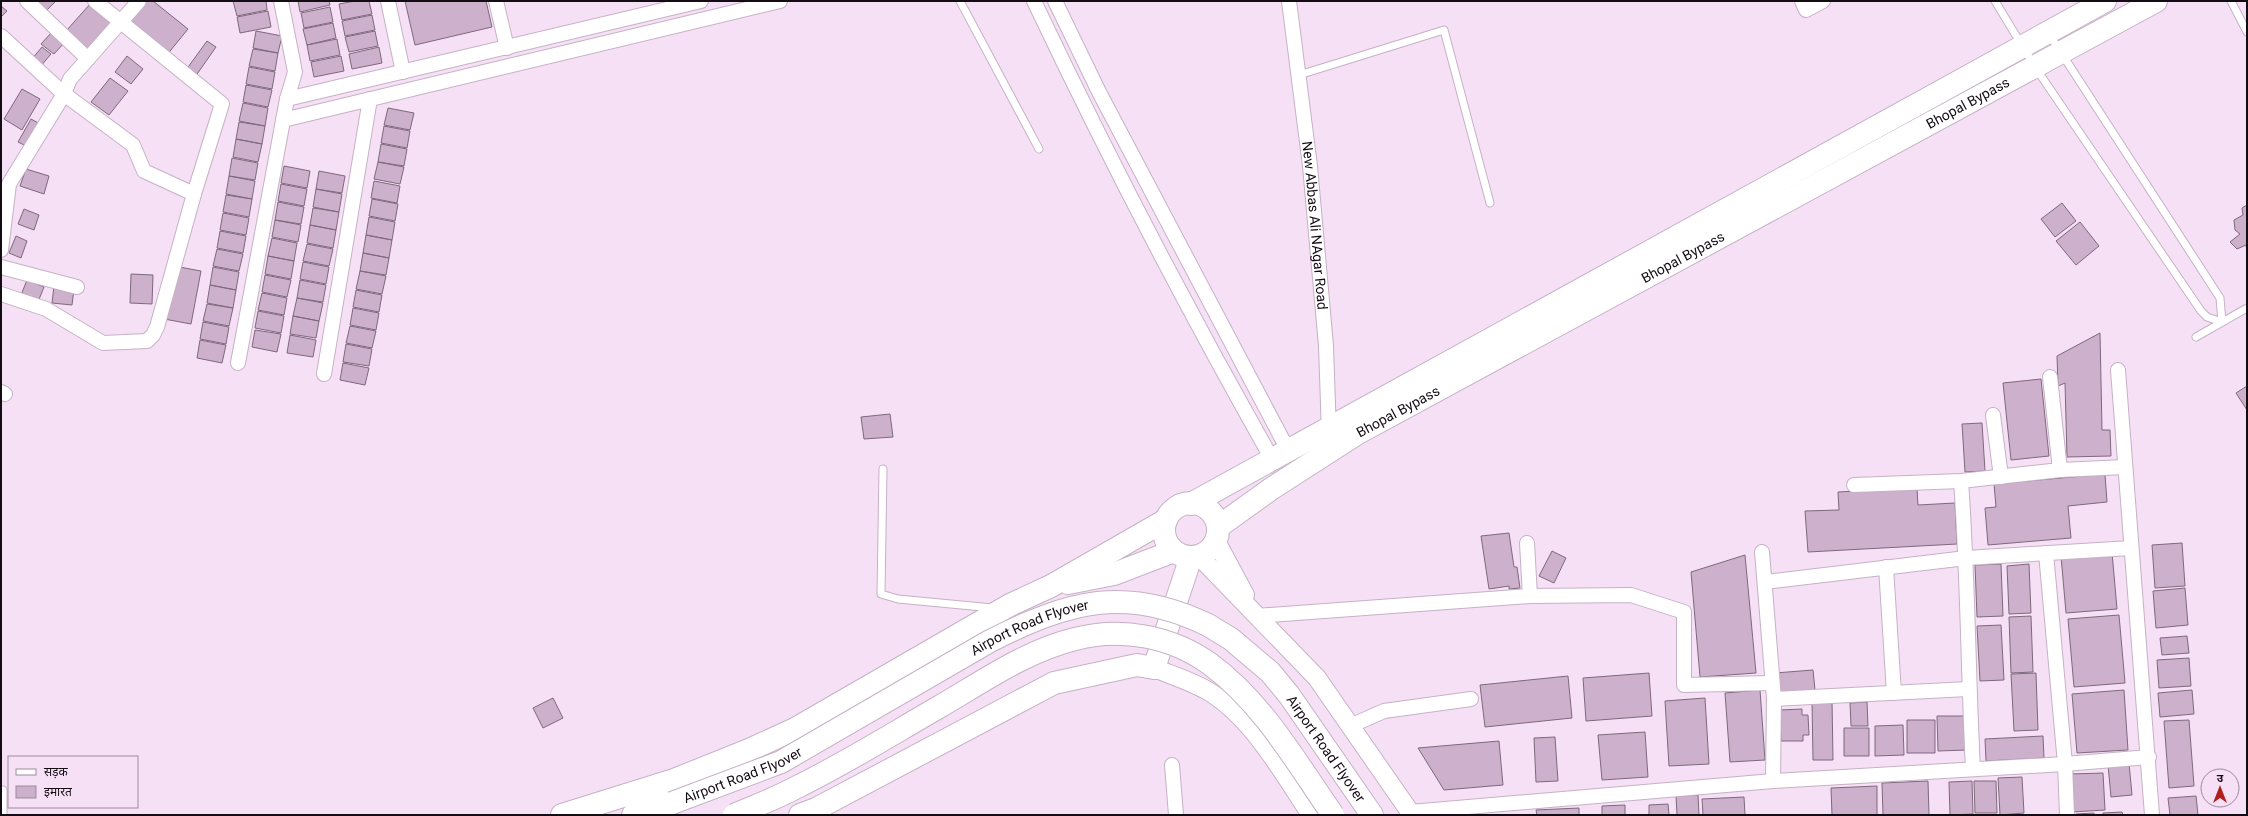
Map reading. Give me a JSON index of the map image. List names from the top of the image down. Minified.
{"streets":{"main road":["Bhopal Bypass","Airport Road Flyover"],"street":["New Abbas Ali NAgar Road"]},"crossings":[["Bhopal Bypass","New Abbas Ali NAgar Road"]],"legend":["सड़क","इमारत"],"north":"top"}
